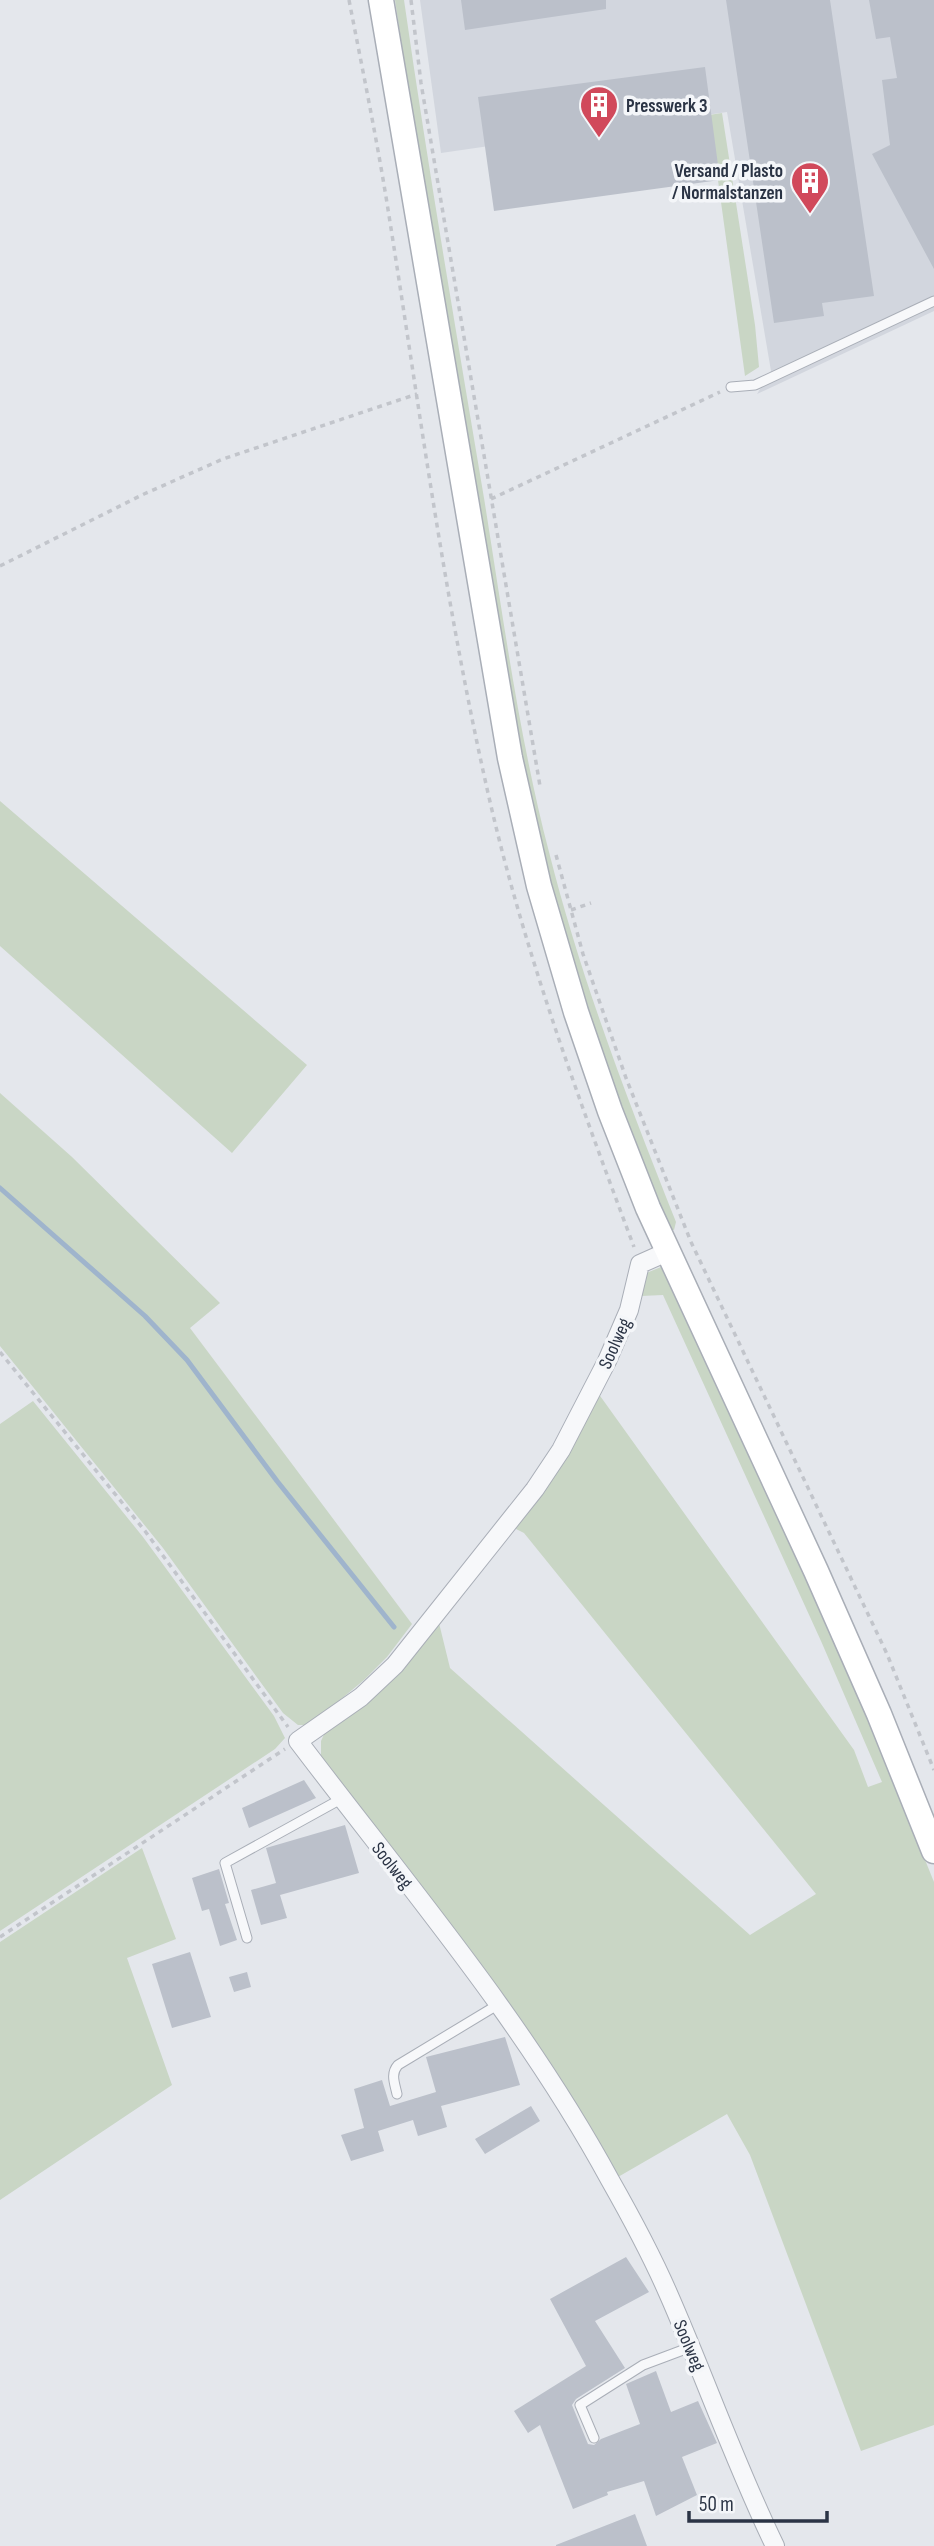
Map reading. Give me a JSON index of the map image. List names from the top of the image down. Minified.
{"streets":{"street":["Soolweg"]},"places":{"building":["Presswerk 3","Versand / Plasto / Normalstanzen"]},"scale_bar":"50 m"}
